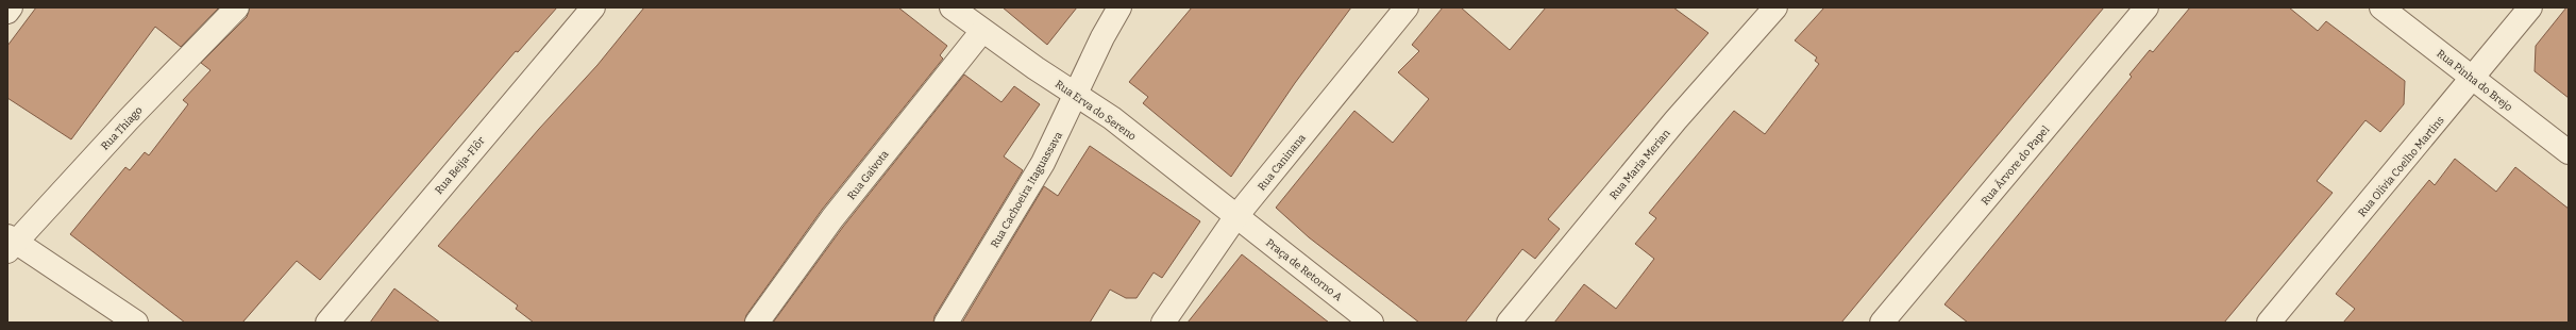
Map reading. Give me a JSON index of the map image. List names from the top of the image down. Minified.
{"streets":{"street":["Rua Pinha do Brejo","Rua Erva do Sereno","Rua Thiago","Rua Caninana","Rua Maria Merian","Rua Beija-Flôr","Rua Árvore do Papel","Rua Olívia Coelho Martins","Rua Gaivota","Rua Cachoeira Itaguassava","Praça de Retorno A"]},"crossings":[["Rua Pinha do Brejo","Rua Olívia Coelho Martins"],["Rua Erva do Sereno","Rua Caninana"],["Rua Erva do Sereno","Rua Gaivota"],["Rua Erva do Sereno","Rua Cachoeira Itaguassava"],["Rua Erva do Sereno","Praça de Retorno A"],["Rua Caninana","Praça de Retorno A"]]}
